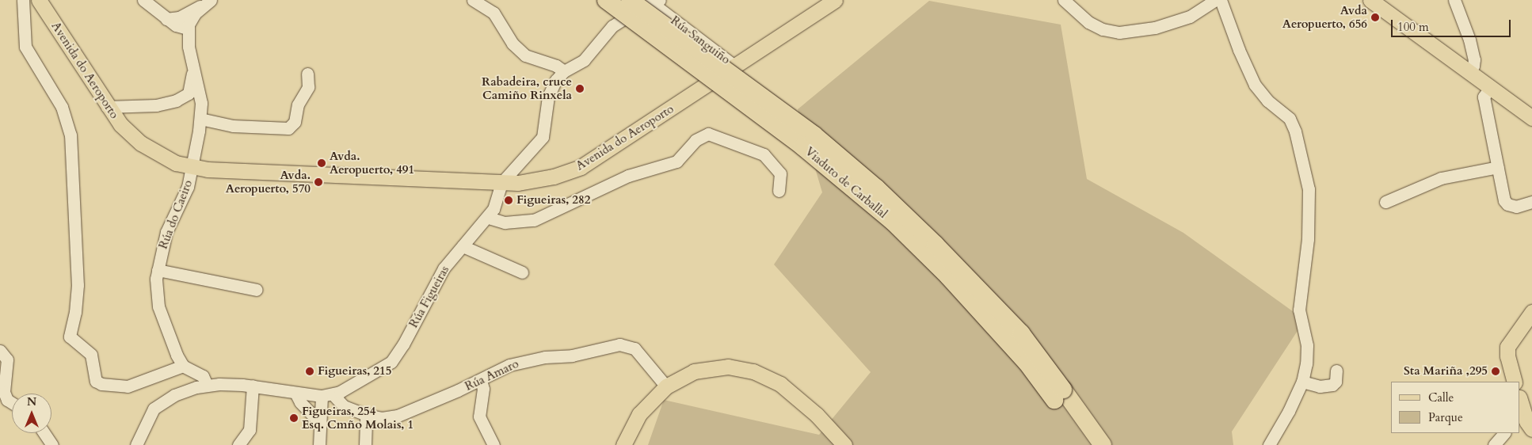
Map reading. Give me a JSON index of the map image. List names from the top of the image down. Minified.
{"streets":{"highway":["Viaduto de Carballal"],"main road":["Avenida do Aeroporto"],"street":["Rúa Sanguiño","Rúa do Caeiro","Rúa Figueiras","Rúa Amaro"]},"crossings":[["Rúa Sanguiño","Avenida do Aeroporto"],["Rúa Sanguiño","Rúa Figueiras"],["Avenida do Aeroporto","Rúa do Caeiro"],["Avenida do Aeroporto","Rúa Figueiras"],["Rúa Figueiras","Rúa Amaro"]],"places":["Avda Aeropuerto, 656","Rabadeira, cruce Camiño Rinxela","Avda. Aeropuerto, 491","Avda. Aeropuerto, 570","Figueiras, 282","Figueiras, 215","Sta Mariña ,295","Figueiras, 254 Esq. Cmño Molais, 1"],"legend":["Calle","Parque"],"scale_bar":"100 m","north":"top"}
